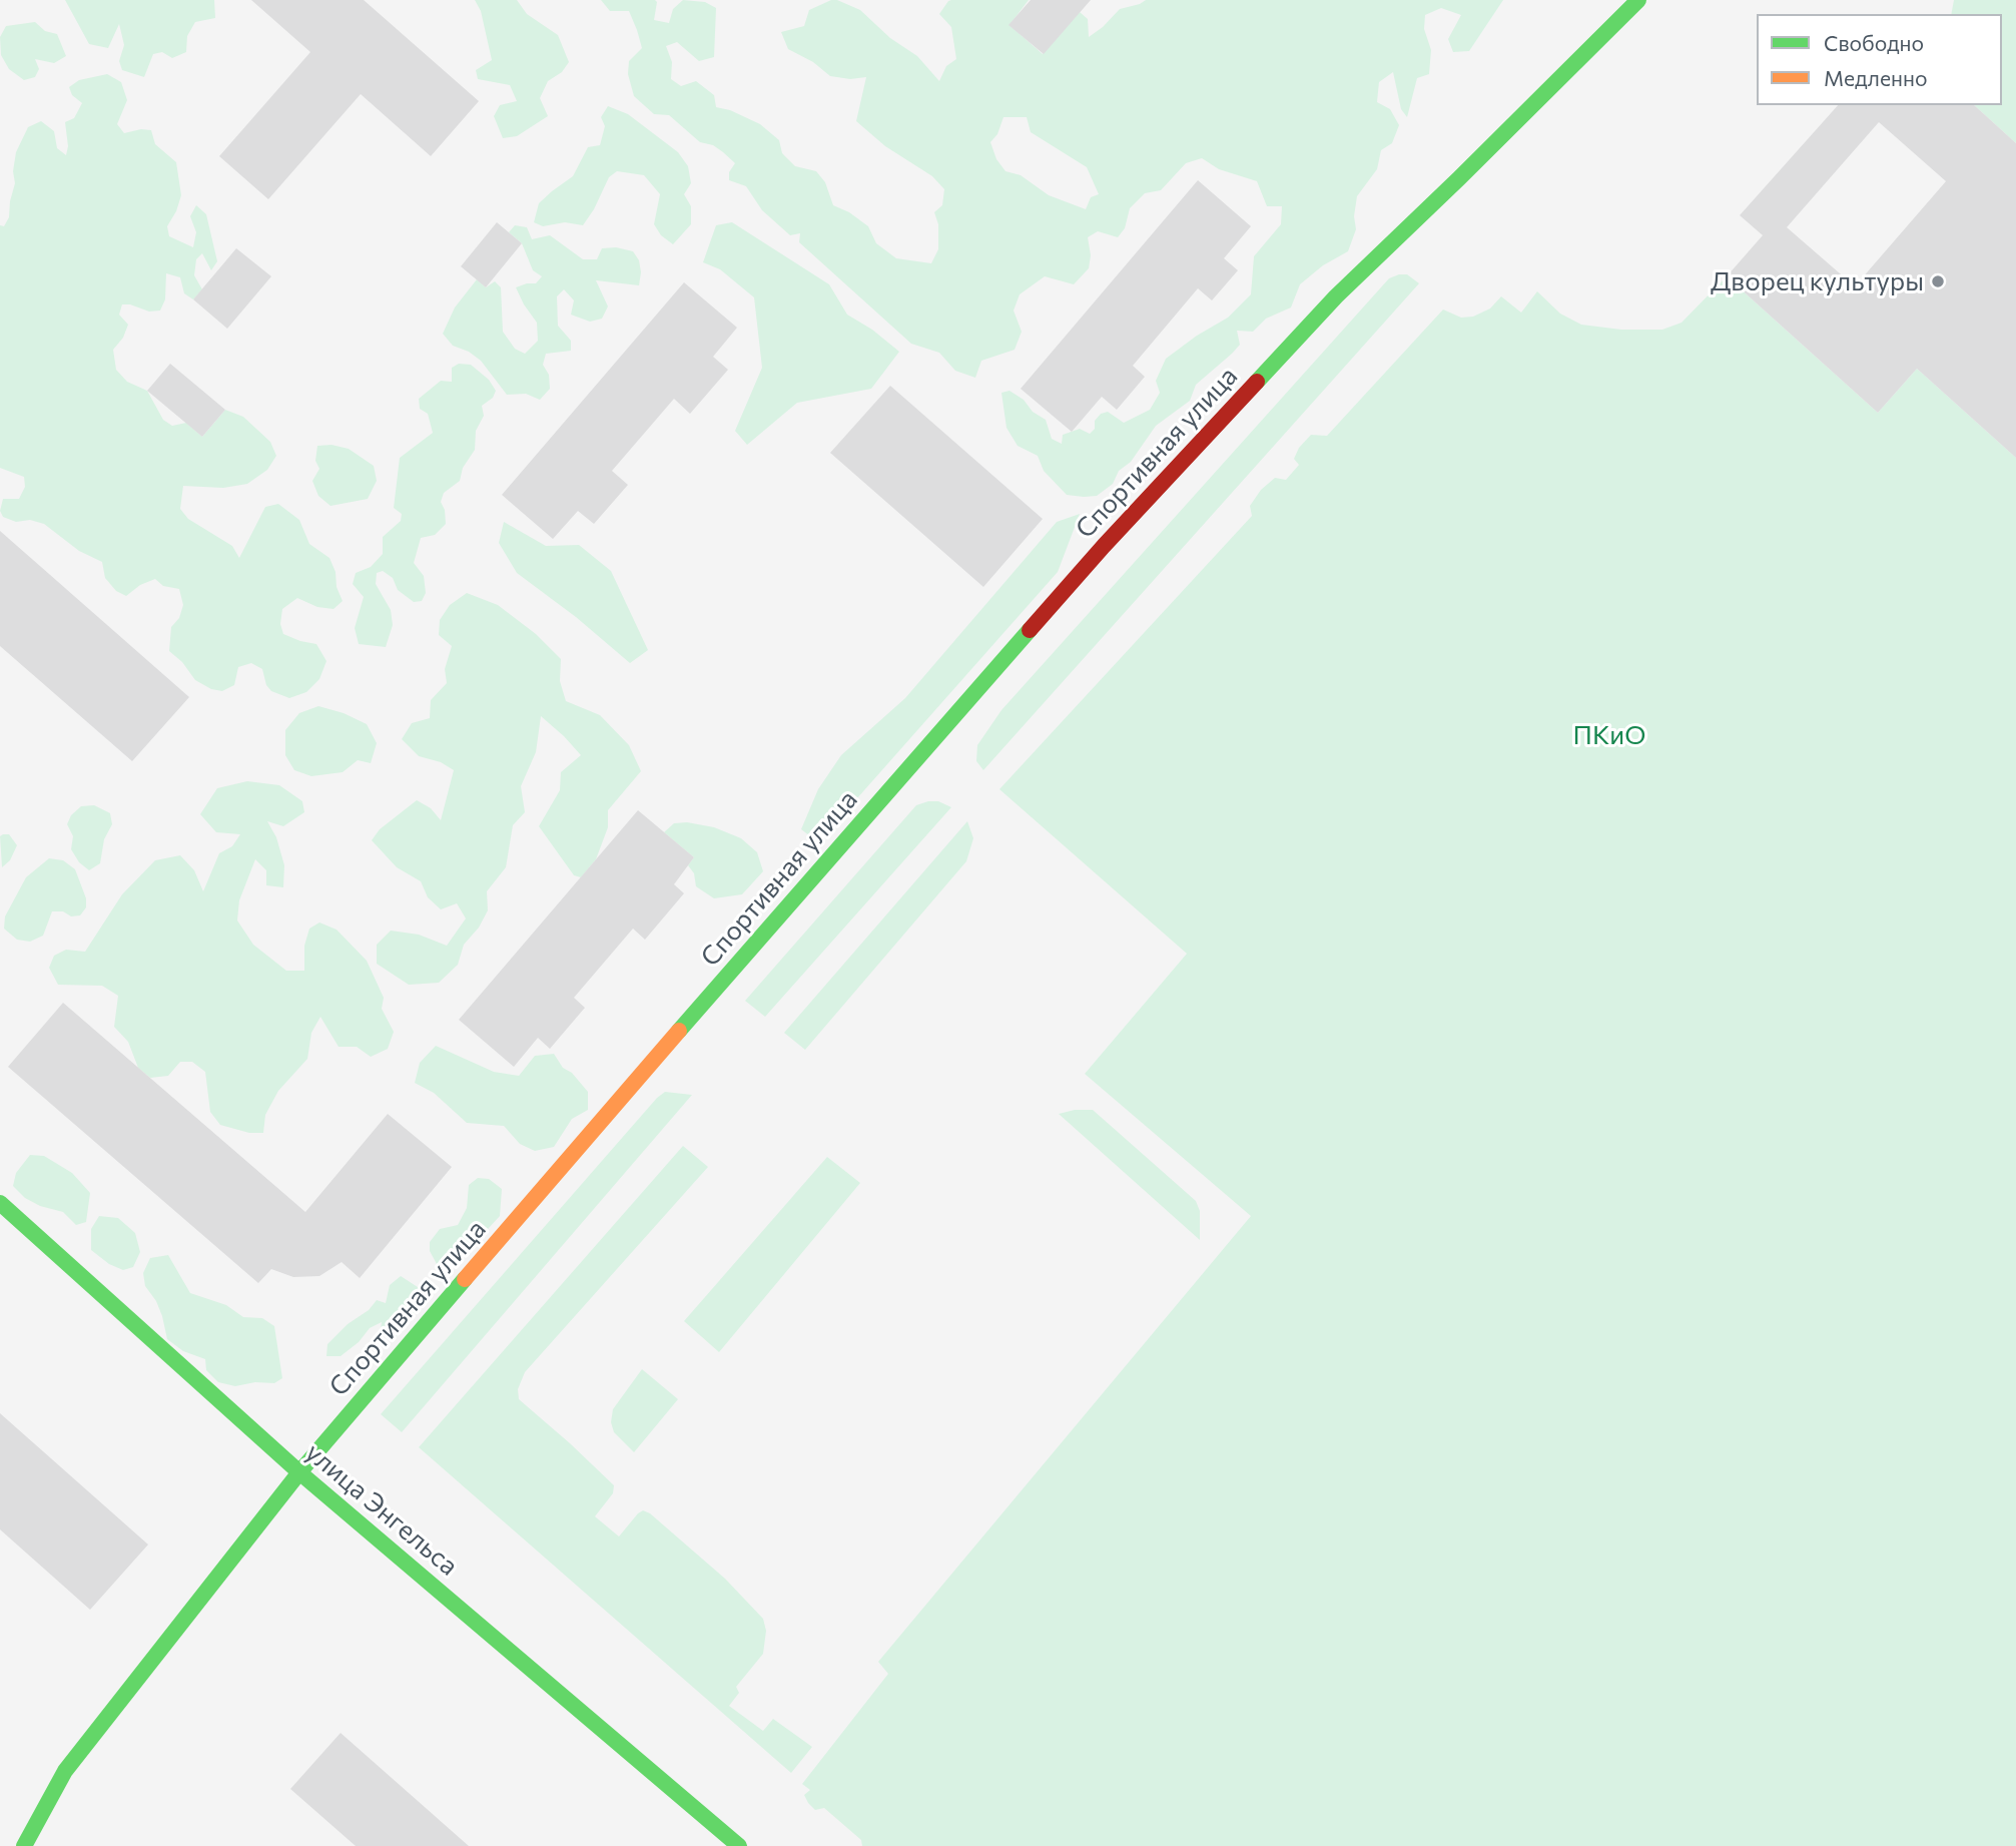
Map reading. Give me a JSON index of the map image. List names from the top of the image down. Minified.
{"streets":{"street":["Спортивная улица","улица Энгельса"]},"crossings":[["Спортивная улица","улица Энгельса"]],"parks":["ПКиО"],"places":["Дворец культуры"],"legend":["Свободно","Медленно"]}
